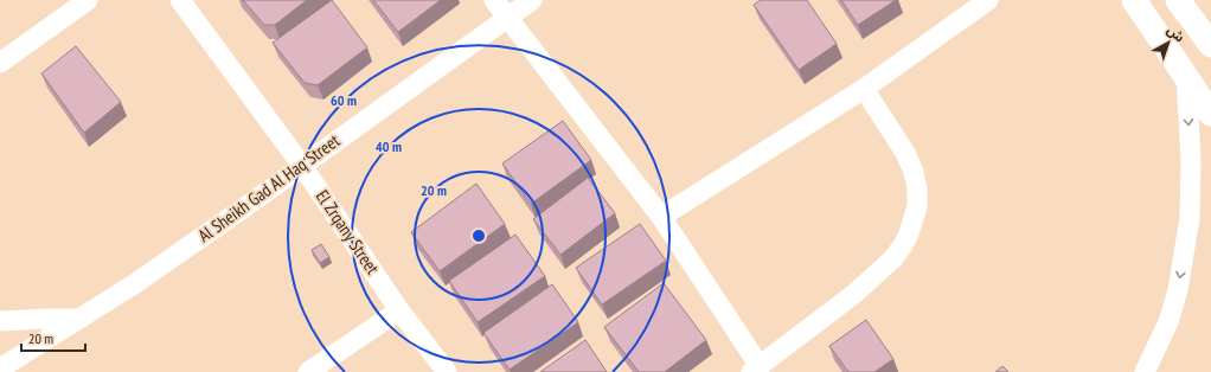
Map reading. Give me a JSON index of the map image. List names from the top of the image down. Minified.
{"streets":{"street":["Al Sheikh Gad Al Haq Street","El Zrqany Street"]},"crossings":[["Al Sheikh Gad Al Haq Street","El Zrqany Street"]],"scale_bar":"20 m","north":"top right","rings":["60 m","40 m","20 m"]}
